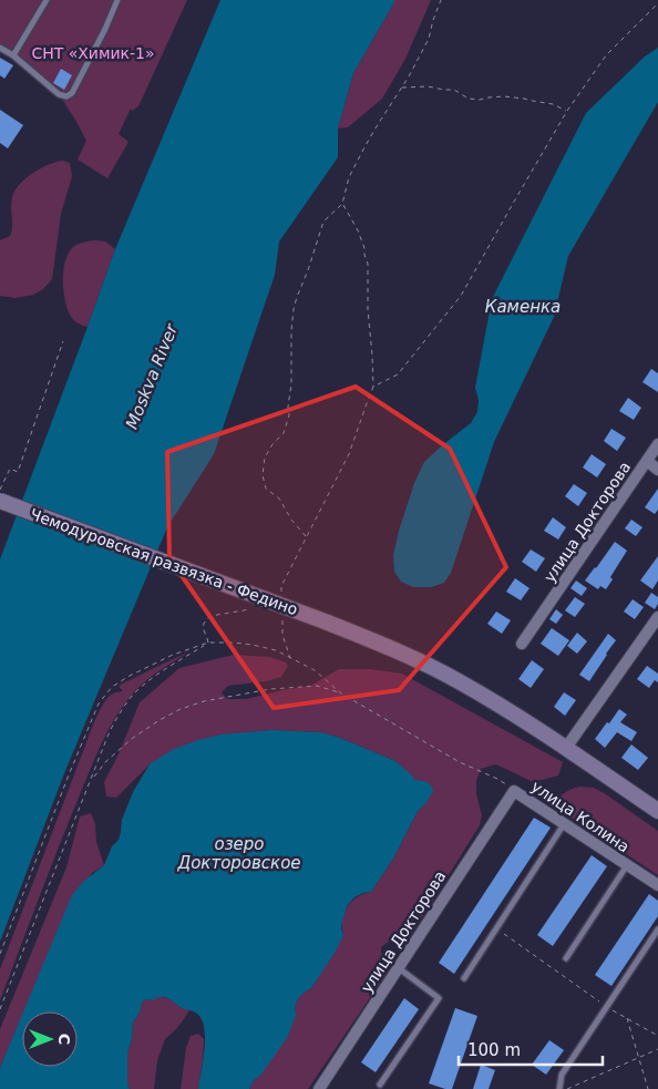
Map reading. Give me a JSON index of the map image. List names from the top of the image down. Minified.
{"streets":{"street":["улица Докторова","Чемодуровская развязка - Федино","улица Колина"]},"crossings":[["улица Докторова","улица Колина"]],"water":["Каменка","Moskva River","озеро Докторовское"],"parks":["СНТ «Химик-1»"],"scale_bar":"100 m","north":"right"}
